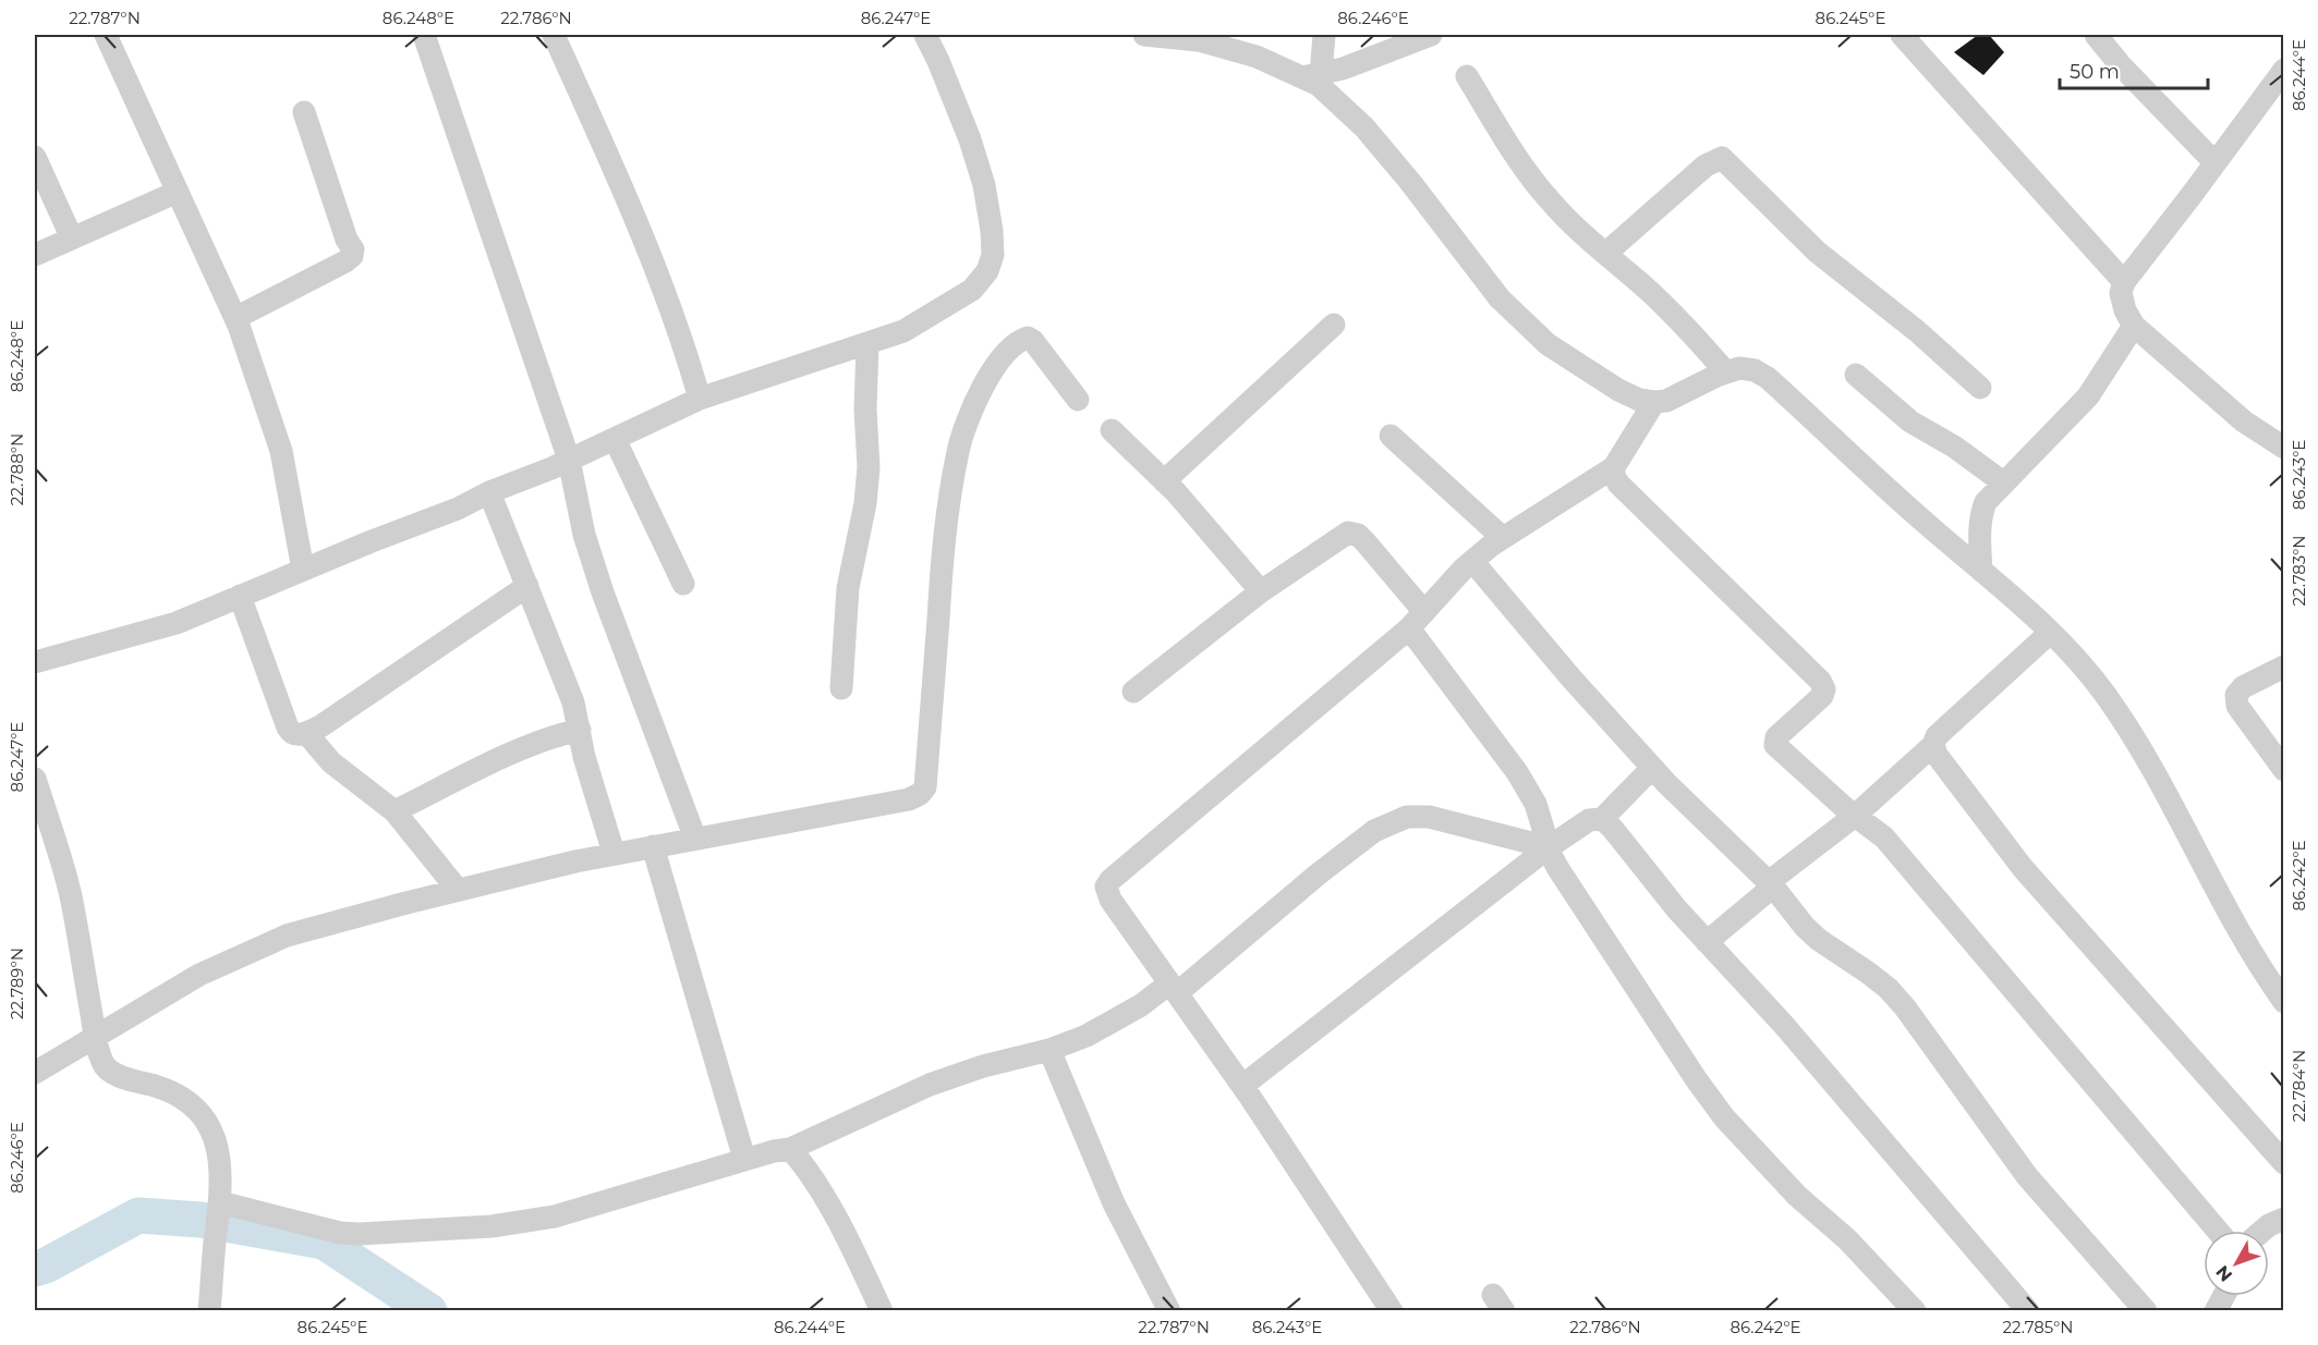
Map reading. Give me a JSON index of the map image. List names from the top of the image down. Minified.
{"scale_bar":"50 m","north":"bottom left","coordinates":["22.787°N","86.248°E","22.786°N","86.247°E","86.246°E","86.245°E","86.244°E","22.788°N","86.243°E","22.783°N","86.242°E","22.789°N","22.784°N","22.785°N"]}
